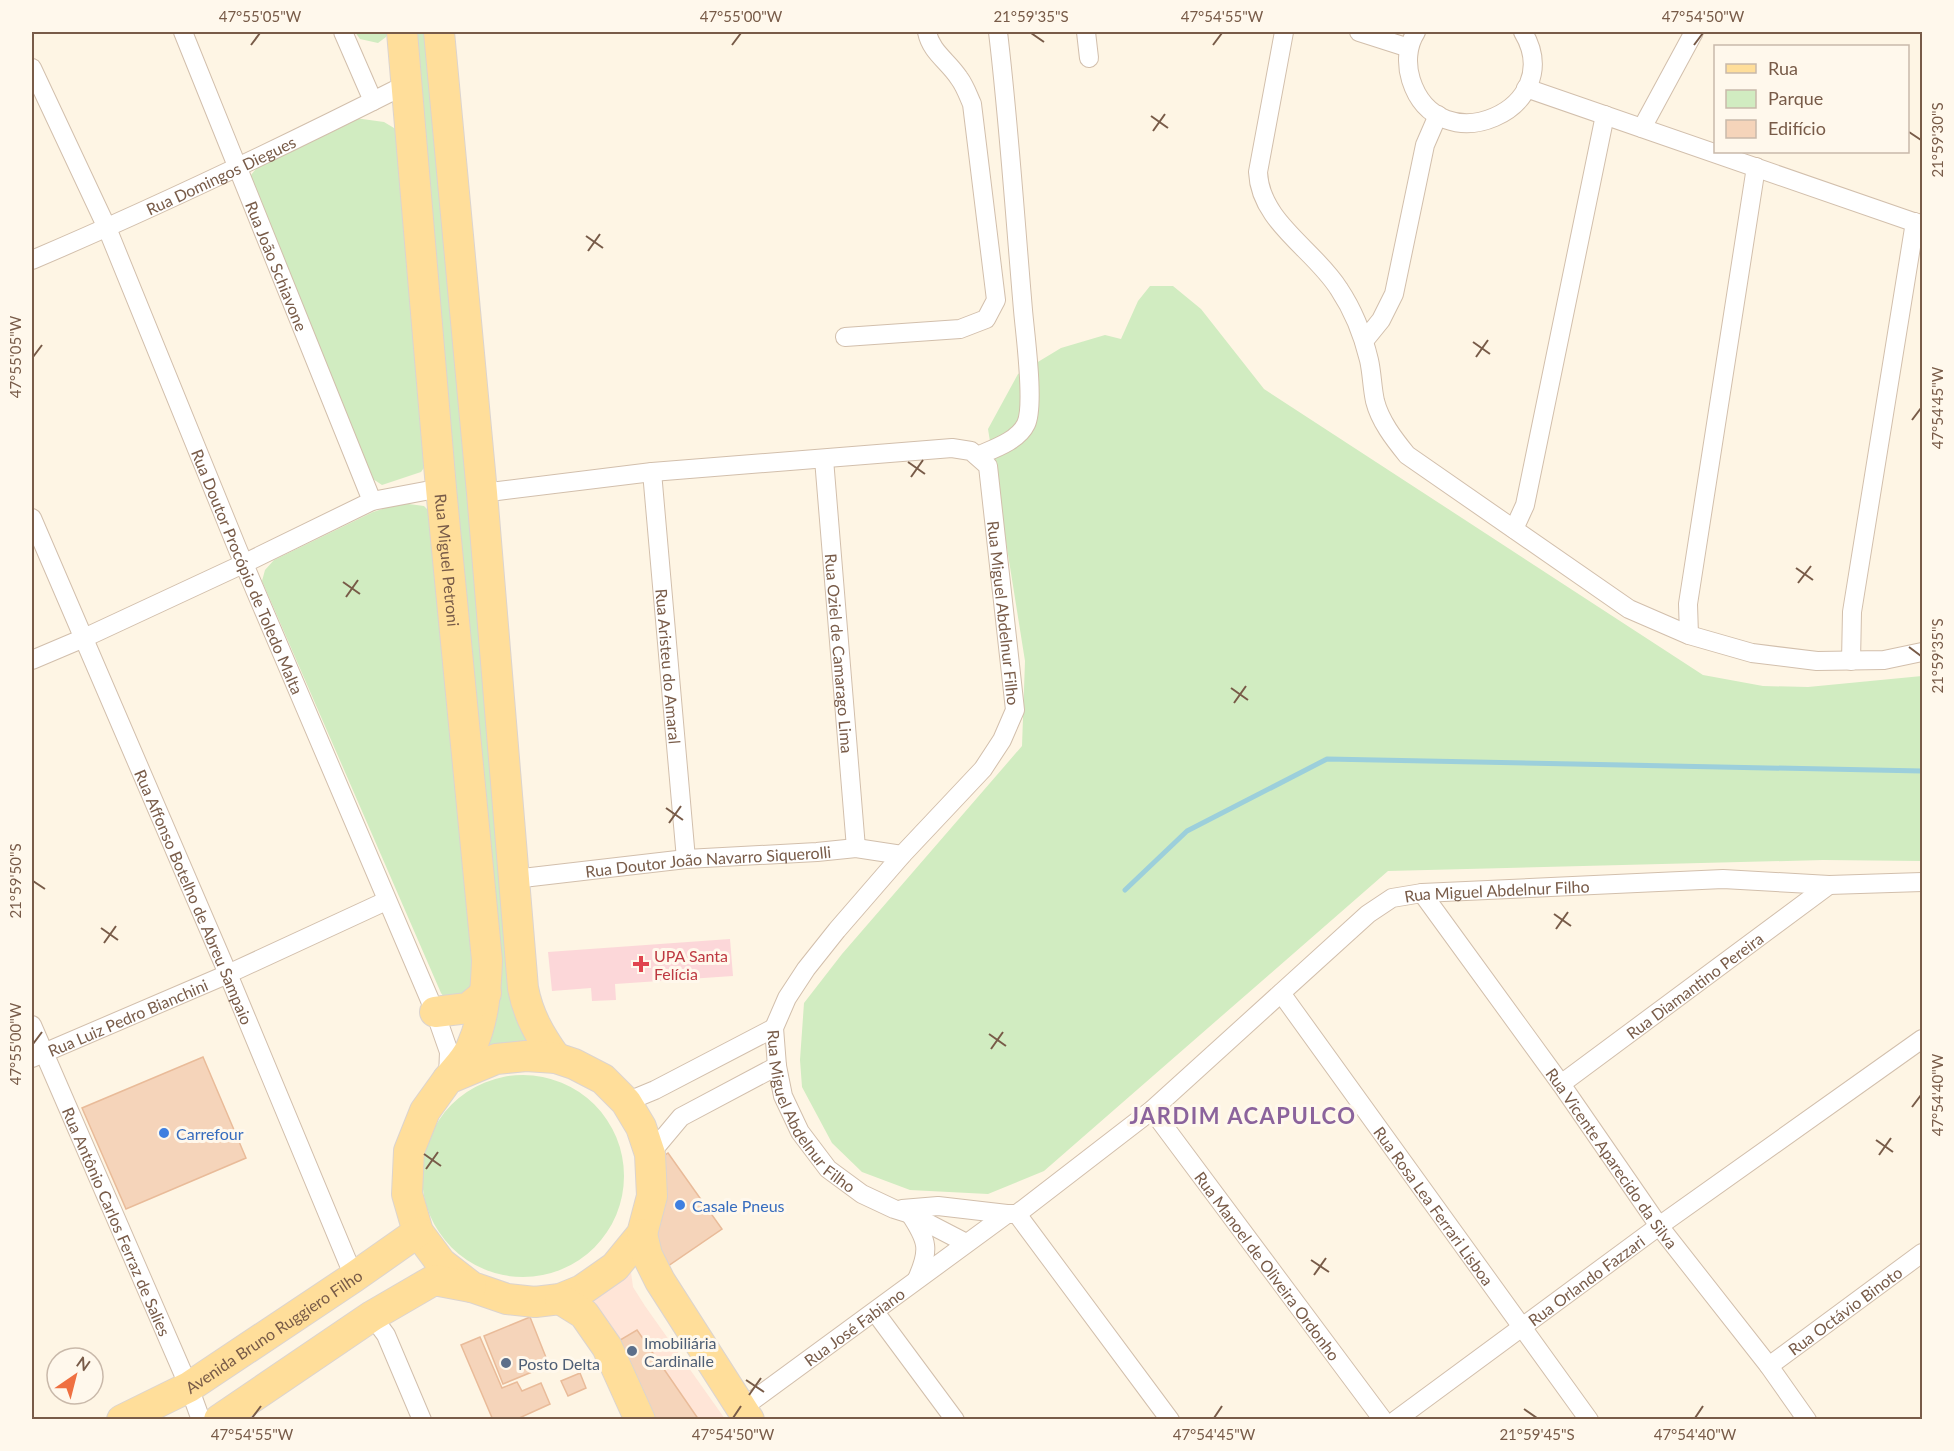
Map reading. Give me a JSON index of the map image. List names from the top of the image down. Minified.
{"streets":{"main road":["Rua Miguel Petroni","Avenida Bruno Ruggiero Filho"],"street":["Rua Domingos Diegues","Rua João Schiavone","Rua Doutor Procópio de Toledo Malta","Rua Miguel Abdelnur Filho","Rua Oziel de Camarago Lima","Rua Aristeu do Amaral","Rua Doutor João Navarro Siquerolli","Rua Affonso Botelho de Abreu Sampaio","Rua Diamantino Pereira","Rua Luiz Pedro Bianchini","Rua Vicente Aparecido da Silva","Rua Rosa Lea Ferrari Lisboa","Rua Antônio Carlos Ferraz de Salies","Rua Manoel de Oliveira Ordonho","Rua Orlando Fazzari","Rua Octávio Binoto","Rua José Fabiano"]},"crossings":[["Rua Domingos Diegues","Rua João Schiavone"],["Rua Domingos Diegues","Rua Miguel Petroni"],["Rua Domingos Diegues","Rua Doutor Procópio de Toledo Malta"],["Rua Miguel Petroni","Rua Doutor Procópio de Toledo Malta"],["Rua Miguel Petroni","Avenida Bruno Ruggiero Filho"],["Rua Doutor Procópio de Toledo Malta","Rua Luiz Pedro Bianchini"],["Rua Miguel Abdelnur Filho","Rua Doutor João Navarro Siquerolli"],["Rua Miguel Abdelnur Filho","Rua Diamantino Pereira"],["Rua Miguel Abdelnur Filho","Rua Vicente Aparecido da Silva"],["Rua Miguel Abdelnur Filho","Rua Rosa Lea Ferrari Lisboa"],["Rua Miguel Abdelnur Filho","Rua Manoel de Oliveira Ordonho"],["Rua Miguel Abdelnur Filho","Rua José Fabiano"],["Rua Oziel de Camarago Lima","Rua Doutor João Navarro Siquerolli"],["Rua Aristeu do Amaral","Rua Doutor João Navarro Siquerolli"],["Rua Affonso Botelho de Abreu Sampaio","Rua Luiz Pedro Bianchini"],["Rua Affonso Botelho de Abreu Sampaio","Avenida Bruno Ruggiero Filho"],["Rua Diamantino Pereira","Rua Vicente Aparecido da Silva"],["Rua Luiz Pedro Bianchini","Rua Antônio Carlos Ferraz de Salies"],["Rua Vicente Aparecido da Silva","Rua Orlando Fazzari"],["Rua Vicente Aparecido da Silva","Rua Octávio Binoto"],["Rua Rosa Lea Ferrari Lisboa","Rua Orlando Fazzari"],["Rua Antônio Carlos Ferraz de Salies","Avenida Bruno Ruggiero Filho"]],"districts":["JARDIM ACAPULCO"],"places":{"health":["UPA Santa Felícia"],"other":["Carrefour","Casale Pneus","Imobiliária Cardinalle","Posto Delta"]},"legend":["Rua","Parque","Edifício"],"north":"top right","coordinates":["47°55'05\"W","47°55'00\"W","21°59'35\"S","47°54'55\"W","47°54'50\"W","21°59'30\"S","47°54'45\"W","21°59'50\"S","47°54'40\"W","21°59'45\"S"]}
